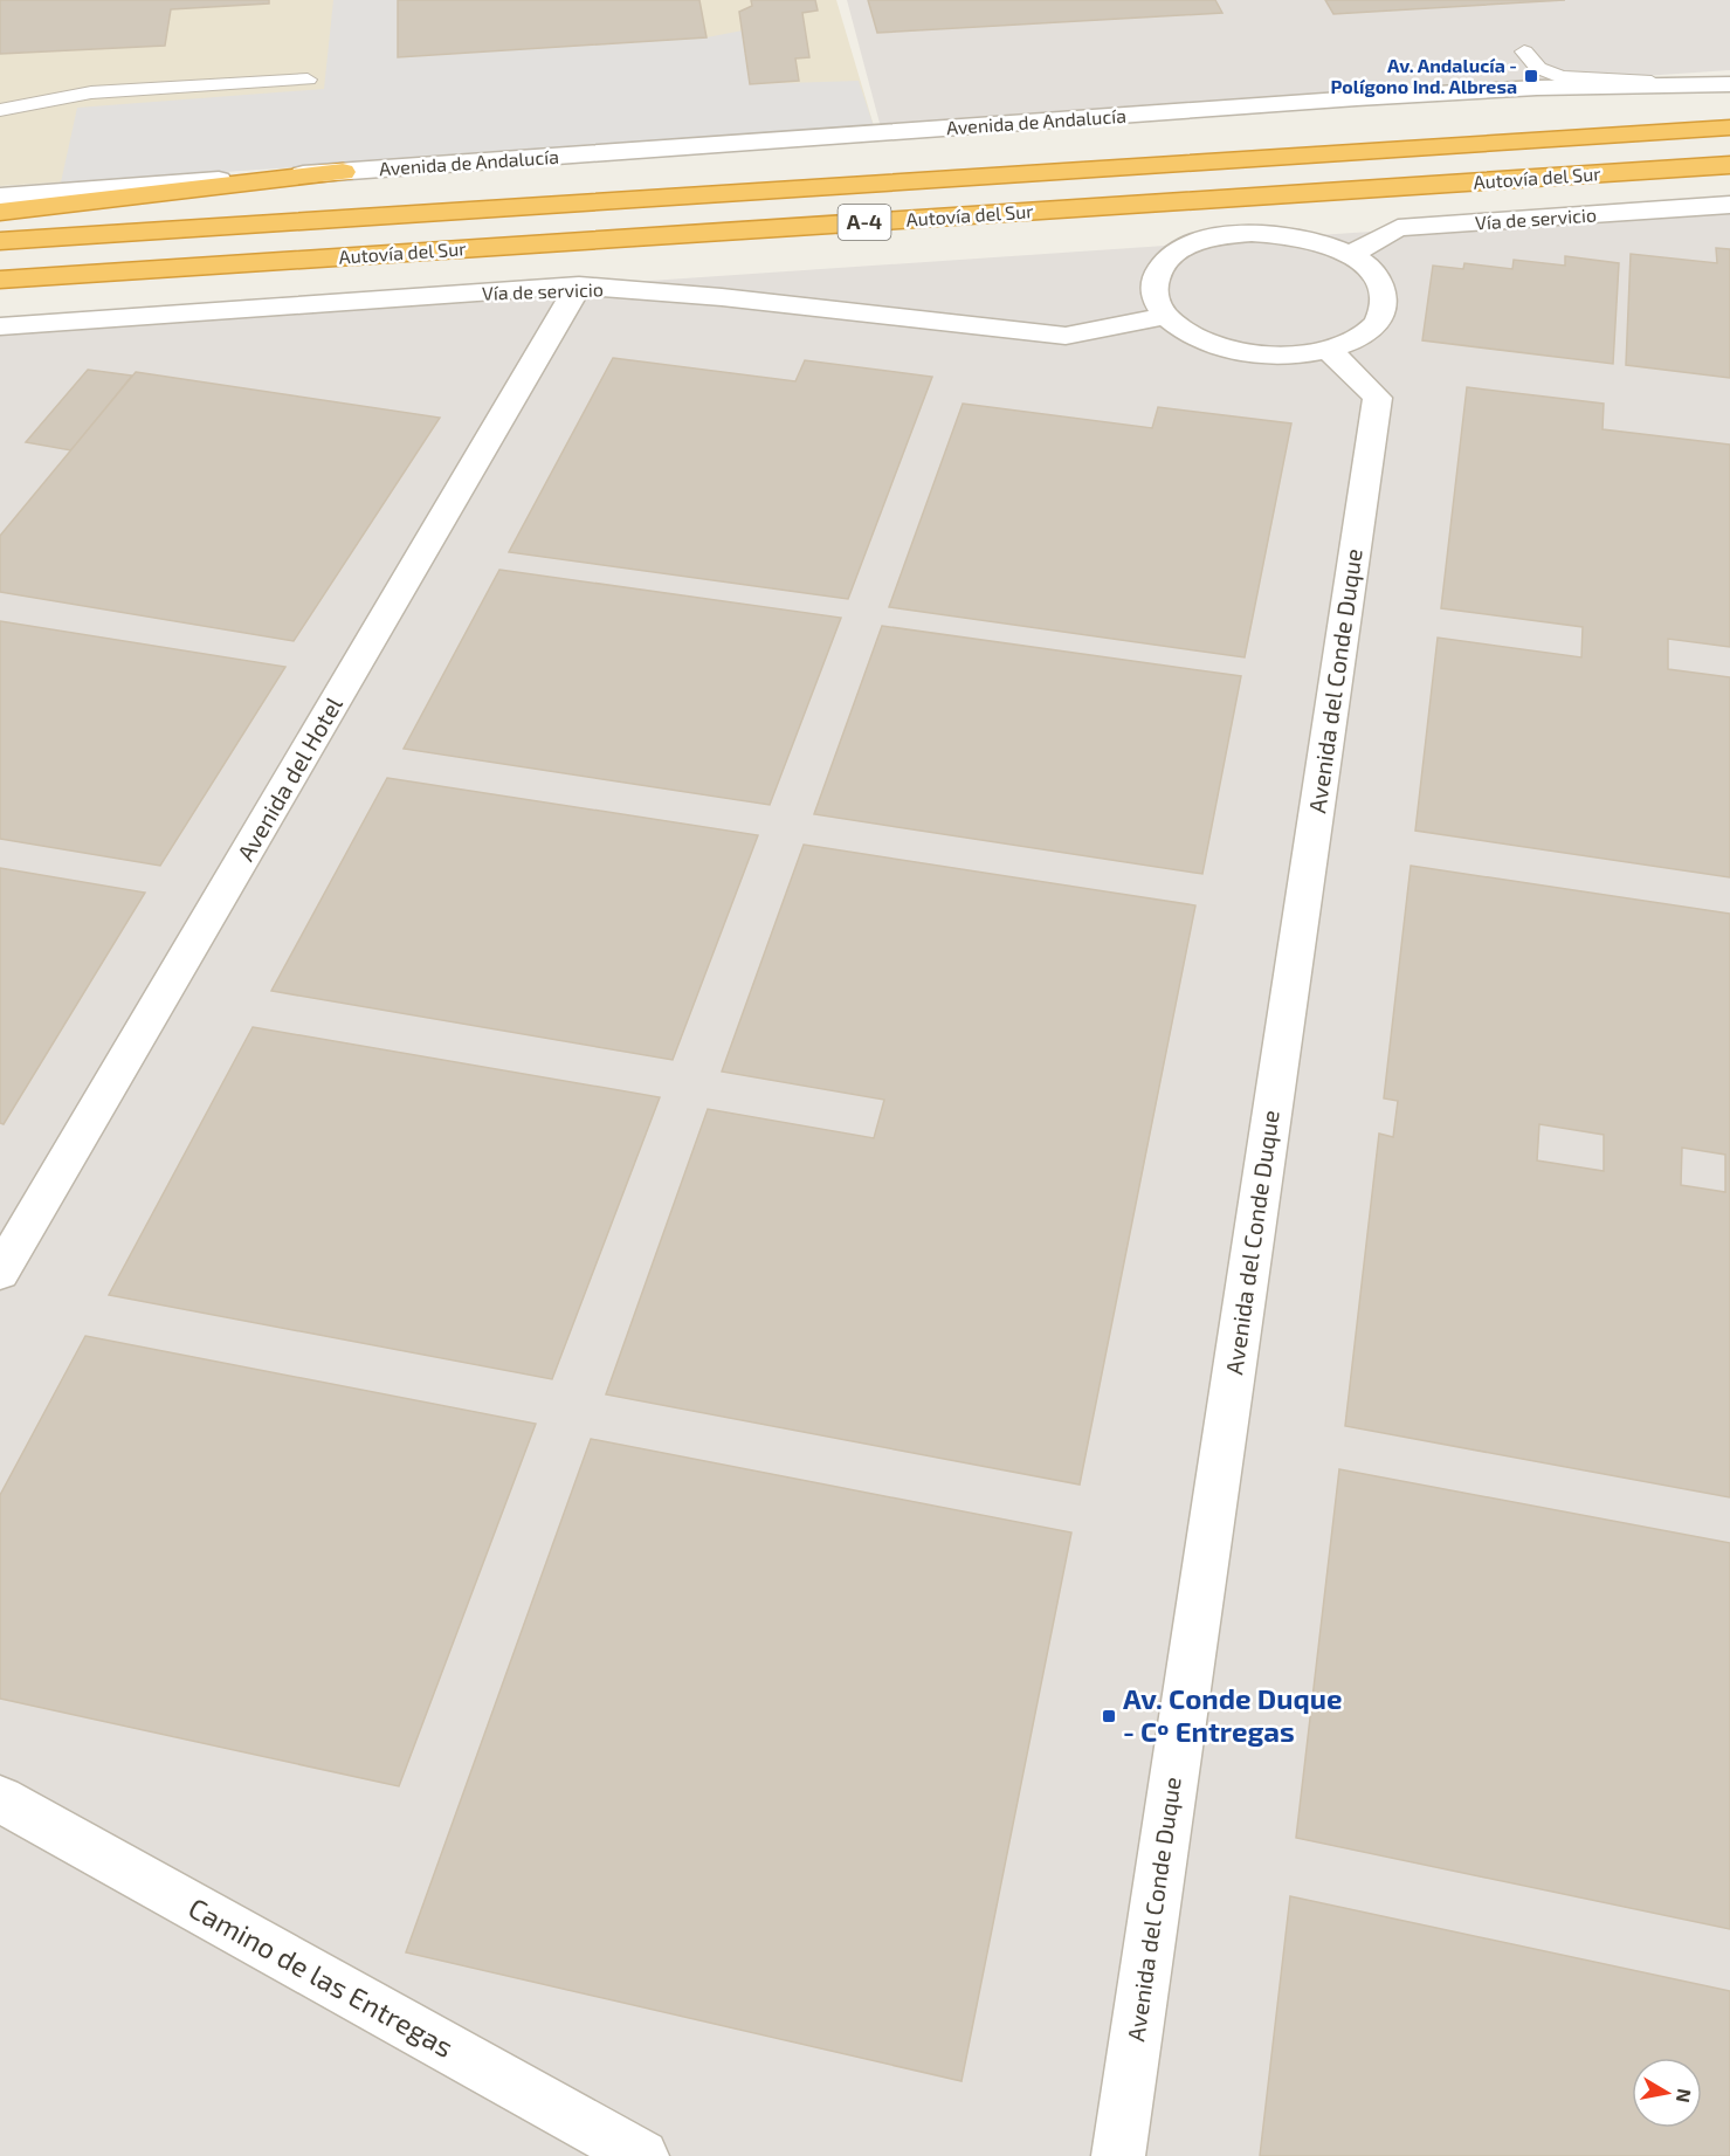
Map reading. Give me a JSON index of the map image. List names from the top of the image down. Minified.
{"streets":{"highway":["Autovía del Sur","A-4"],"street":["Avenida de Andalucía","Vía de servicio","Avenida del Conde Duque","Avenida del Hotel","Camino de las Entregas"]},"crossings":[["Vía de servicio","Avenida del Hotel"]],"places":{"transit":["Av. Andalucía - Polígono Ind. Albresa","Av. Conde Duque - Cº Entregas"]},"north":"right"}
